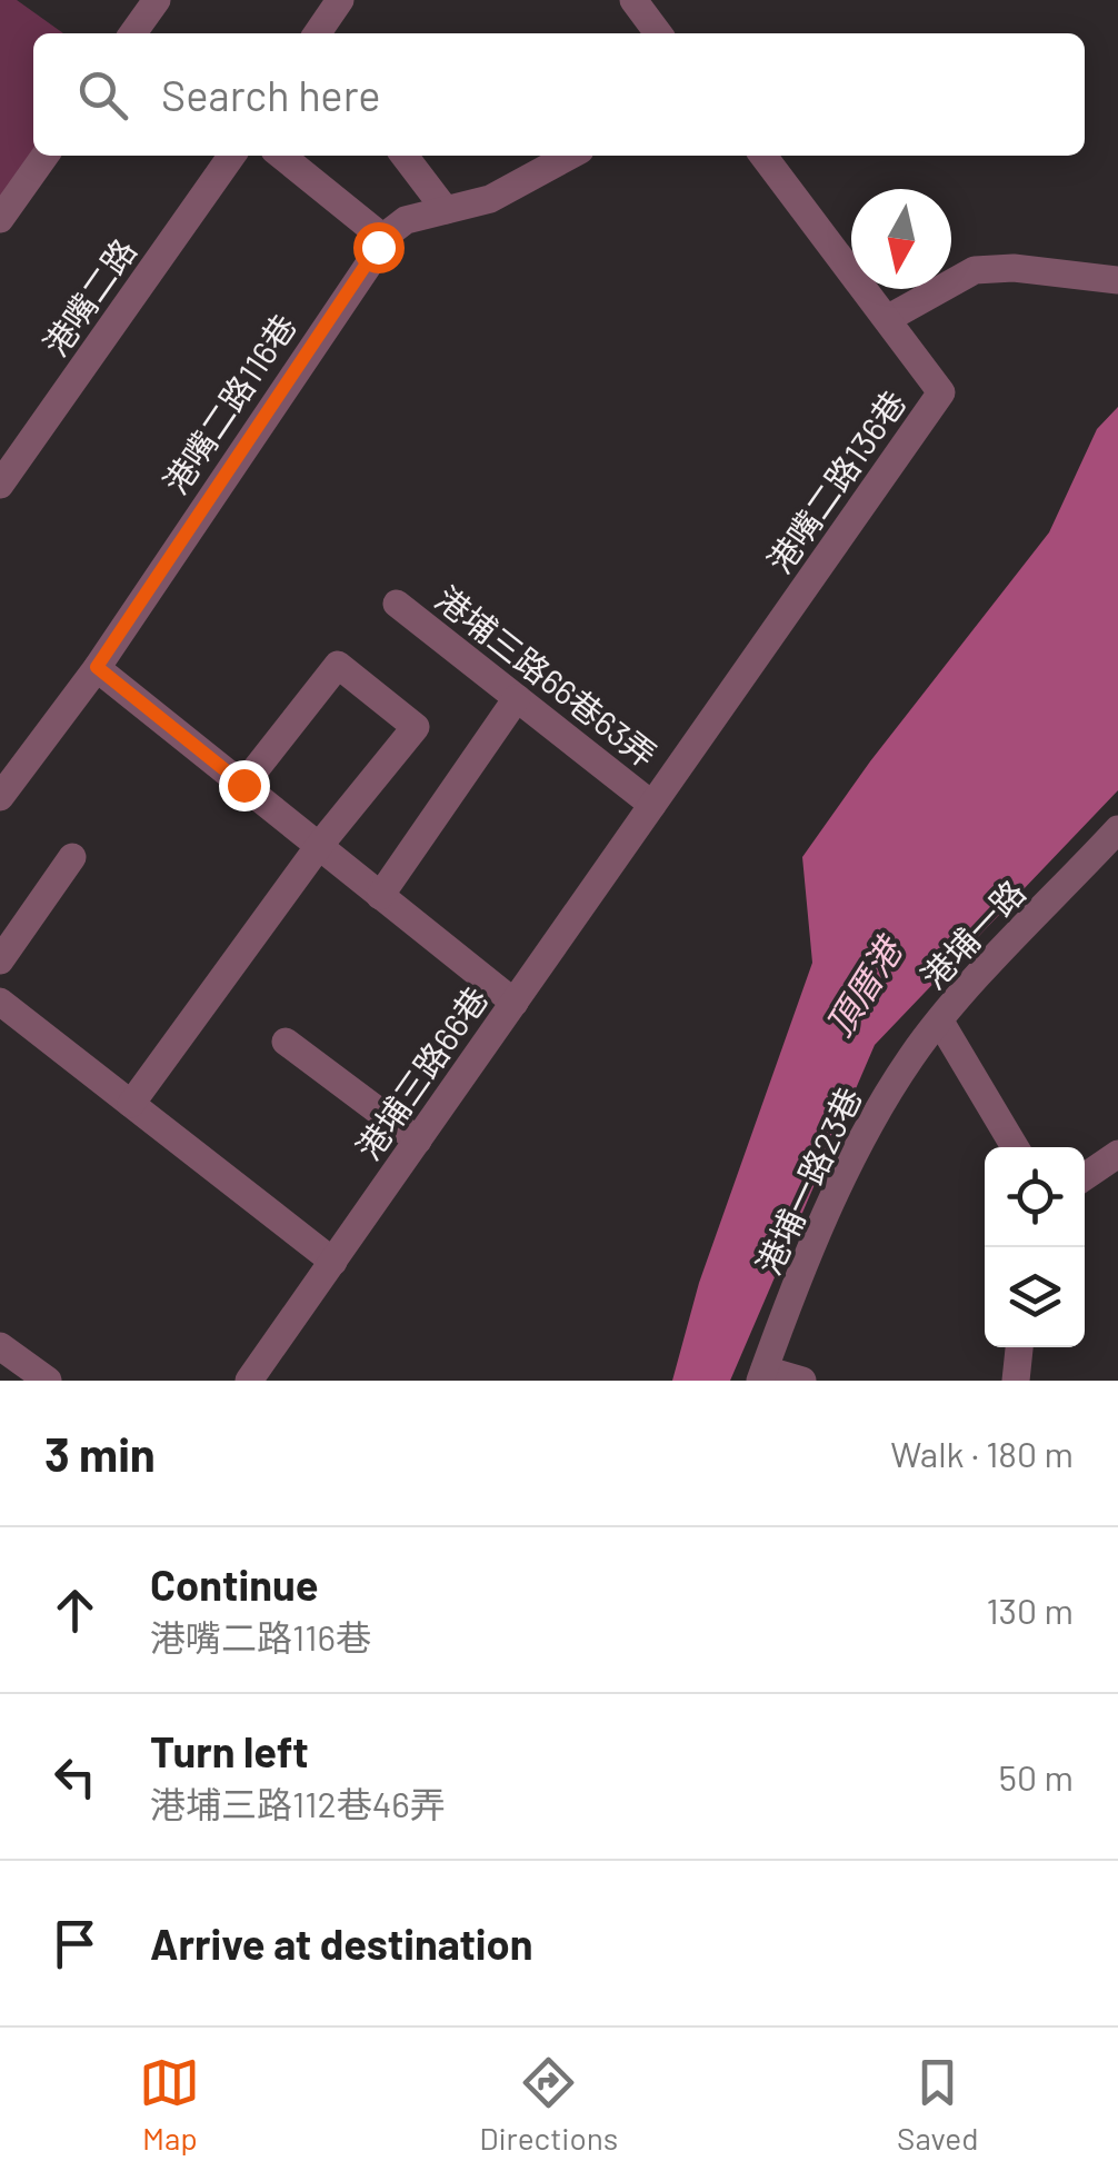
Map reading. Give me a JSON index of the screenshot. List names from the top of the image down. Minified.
{"streets":{"street":["港嘴二路","港嘴二路116巷","港嘴二路136巷","港埔三路66巷63弄","港埔一路","港埔三路66巷","港埔一路23巷"]},"crossings":[["港嘴二路136巷","港埔三路66巷63弄"],["港嘴二路136巷","港埔三路66巷"],["港埔三路66巷63弄","港埔三路66巷"],["港埔一路","港埔一路23巷"]],"water":["頂厝港"],"north":"bottom","page":{"search":"Search here","heading":["3 min","Walk · 180 m"],"list":[["Continue","港嘴二路116巷","130 m"],["Turn left","港埔三路112巷46弄","50 m"],"Arrive at destination"],"nav":["Map","Directions","Saved"]}}
